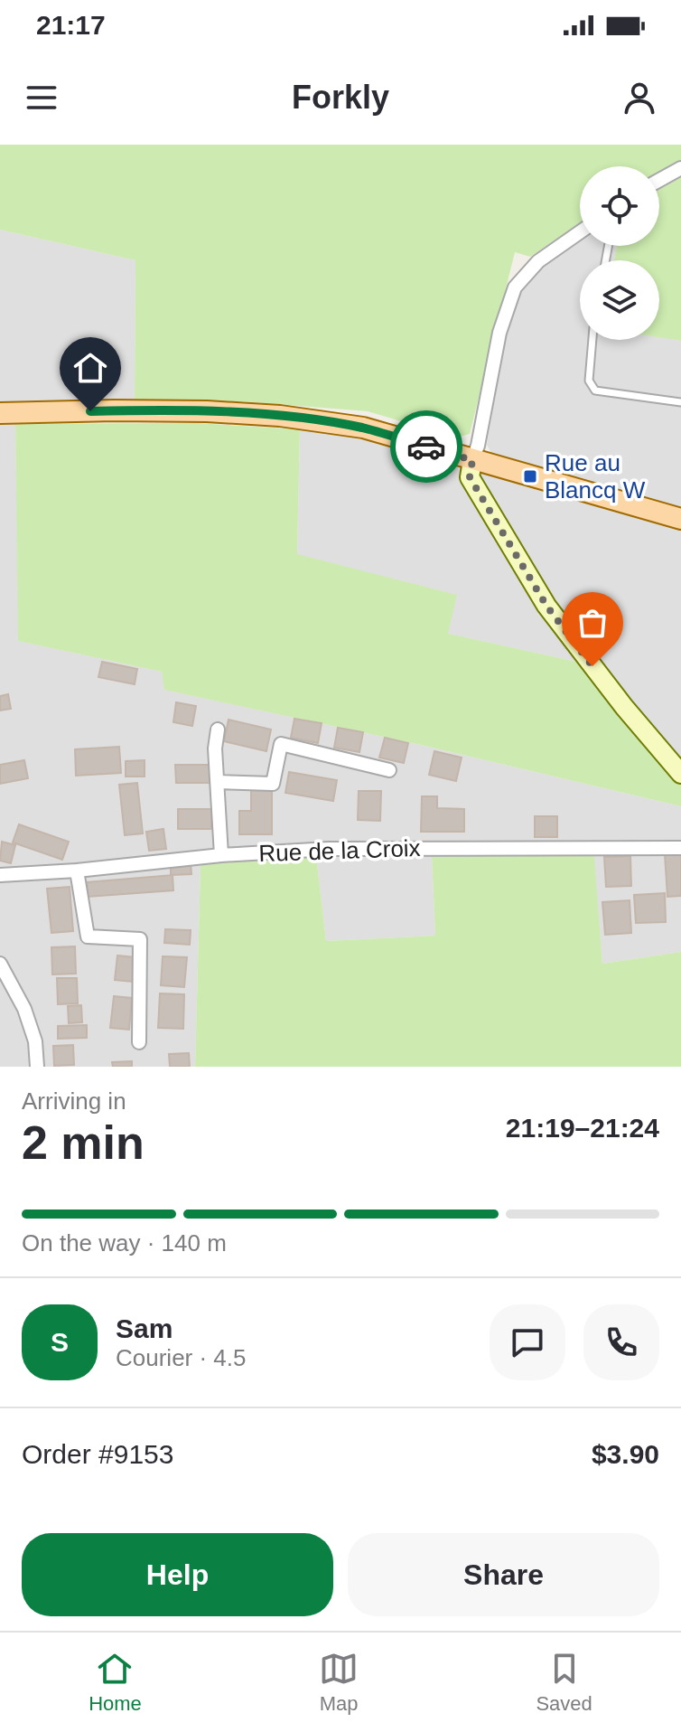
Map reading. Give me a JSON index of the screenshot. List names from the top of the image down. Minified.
{"streets":{"street":["Rue de la Croix"]},"places":{"transit":["Rue au Blancq W"]},"page":{"status":"21:17","header":"Forkly","heading":["2 min","Arriving in","21:19–21:24"],"panel":["Sam","Courier · 4.5","Order #9153","$3.90"],"bar":"On the way · 140 m","round":"S","buttons":["Help","Share"],"tabs":["Home","Map","Saved"]}}
